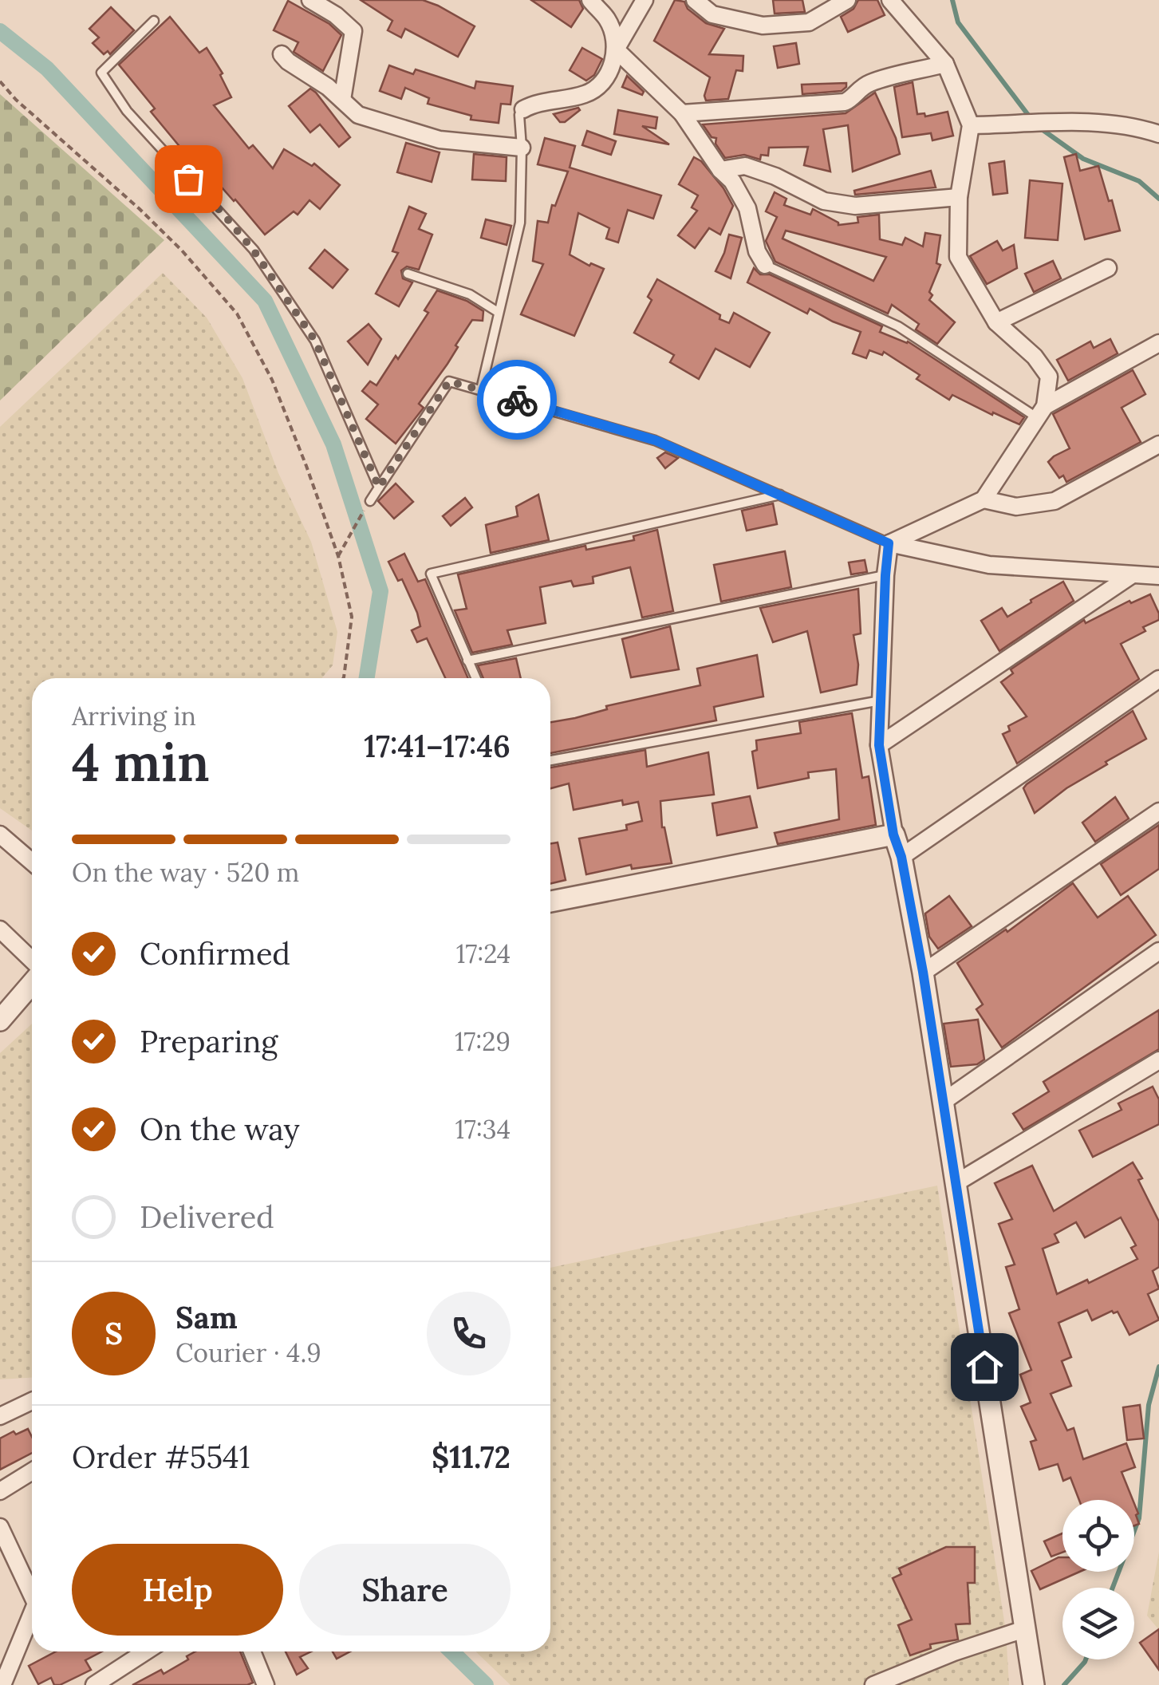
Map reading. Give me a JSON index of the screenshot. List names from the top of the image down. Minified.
{"page":{"heading":["4 min","Arriving in","17:41–17:46"],"panel":["Sam","Courier · 4.9","Order #5541","$11.72"],"bar":"On the way · 520 m","list":[["Confirmed","17:24"],["Preparing","17:29"],["On the way","17:34"],"Delivered"],"round":"S","buttons":["Help","Share"]}}
